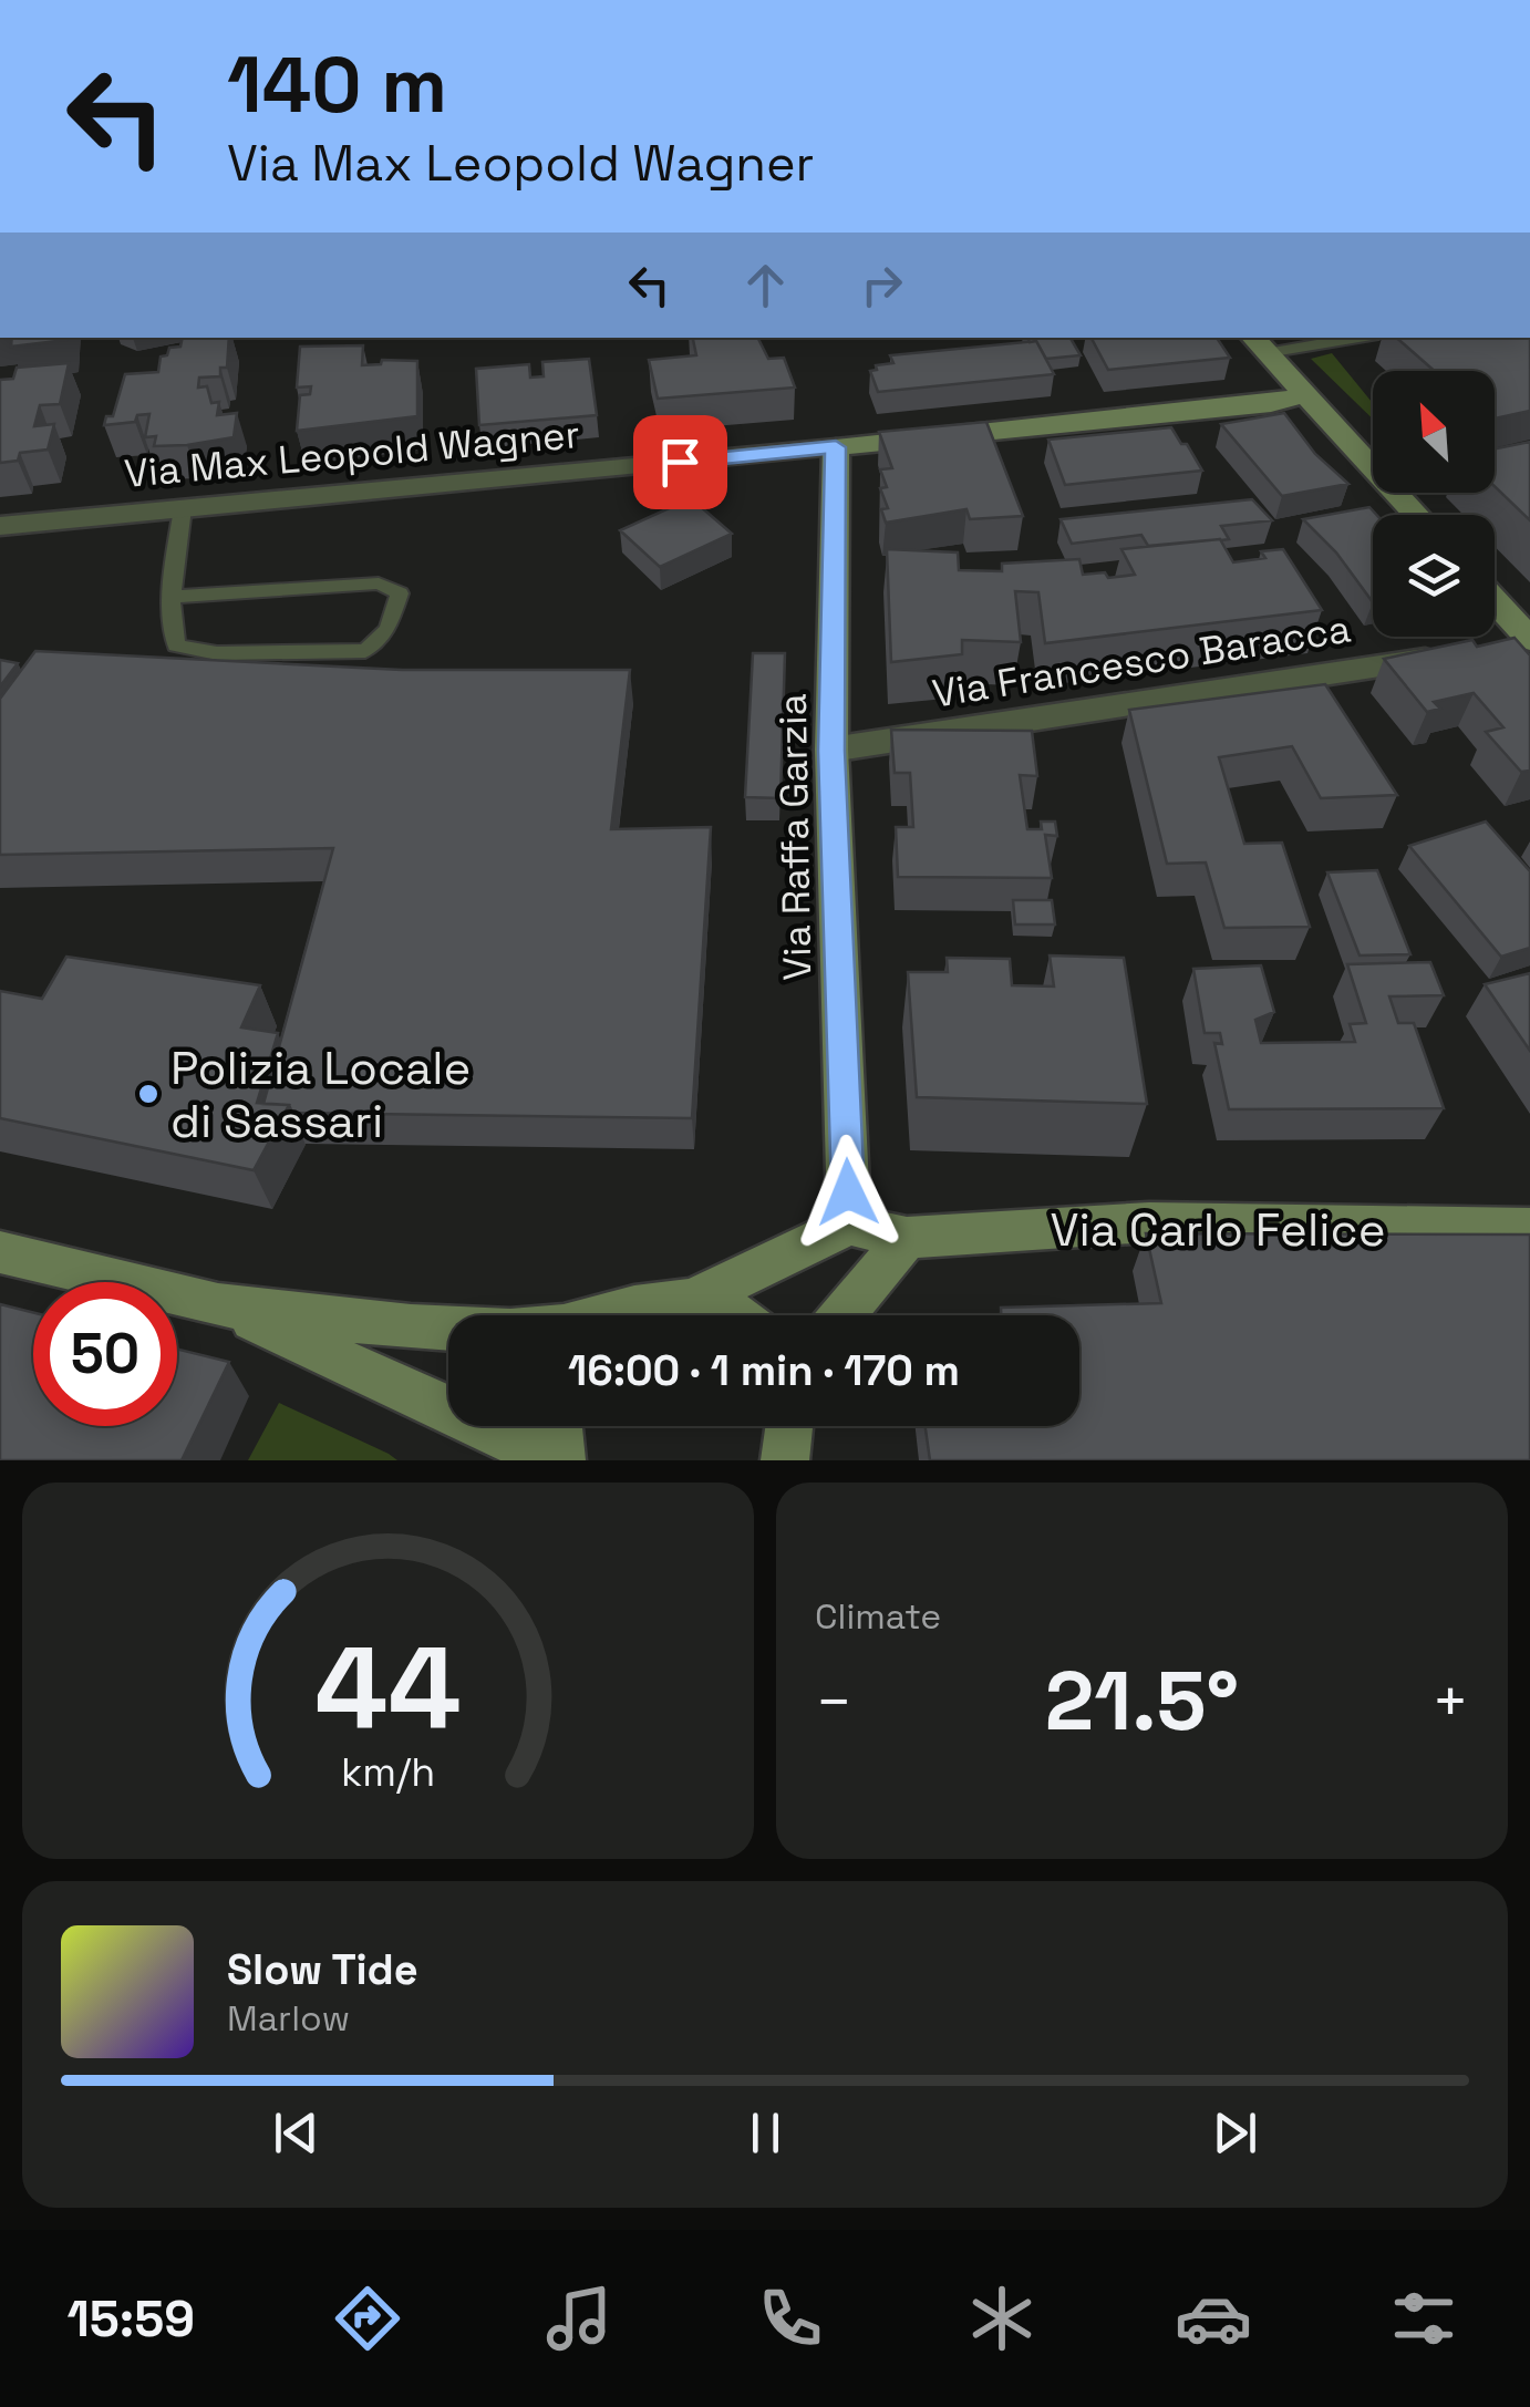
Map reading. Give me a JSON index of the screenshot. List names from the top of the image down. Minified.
{"streets":{"main road":["Via Max Leopold Wagner","Via Raffa Garzia","Via Carlo Felice"],"street":["Via Francesco Baracca"]},"crossings":[["Via Max Leopold Wagner","Via Raffa Garzia"],["Via Francesco Baracca","Via Raffa Garzia"],["Via Raffa Garzia","Via Carlo Felice"]],"places":["Polizia Locale di Sassari"],"north":"top left","page":{"turn":["140 m","Via Max Leopold Wagner"],"limit":"50","trip":"16:00 · 1 min · 170 m","tile":"Climate","heat":["−","21.5°","+"],"song":["Slow Tide","Marlow"],"tabs":"15:59","gauge":["44","km/h"]}}
